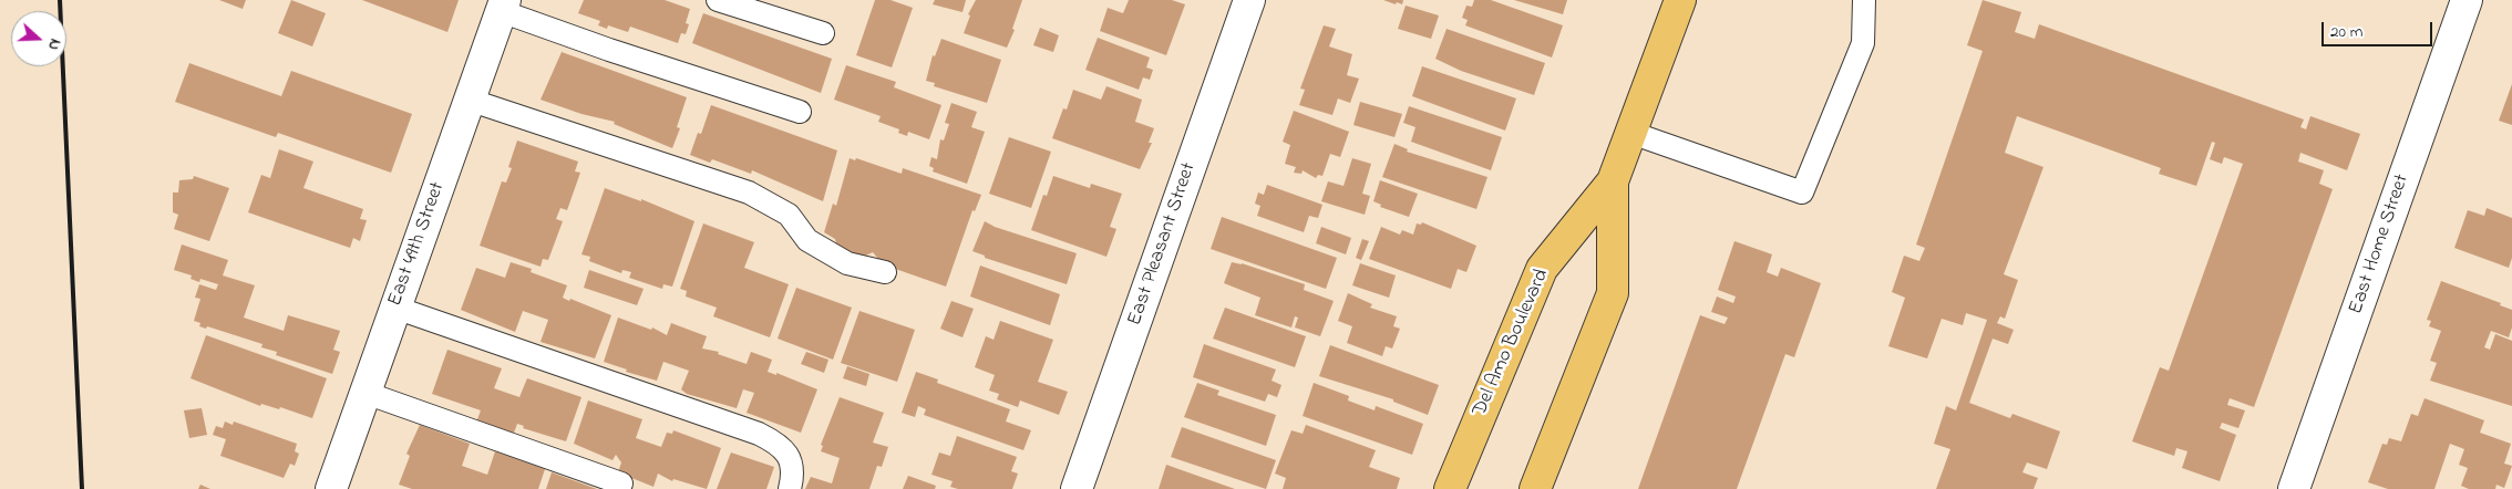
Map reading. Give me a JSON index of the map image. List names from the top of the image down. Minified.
{"streets":{"main road":["Del Amo Boulevard"],"street":["East 49th Street","East Pleasant Street","East Home Street"]},"scale_bar":"20 m","north":"right"}
